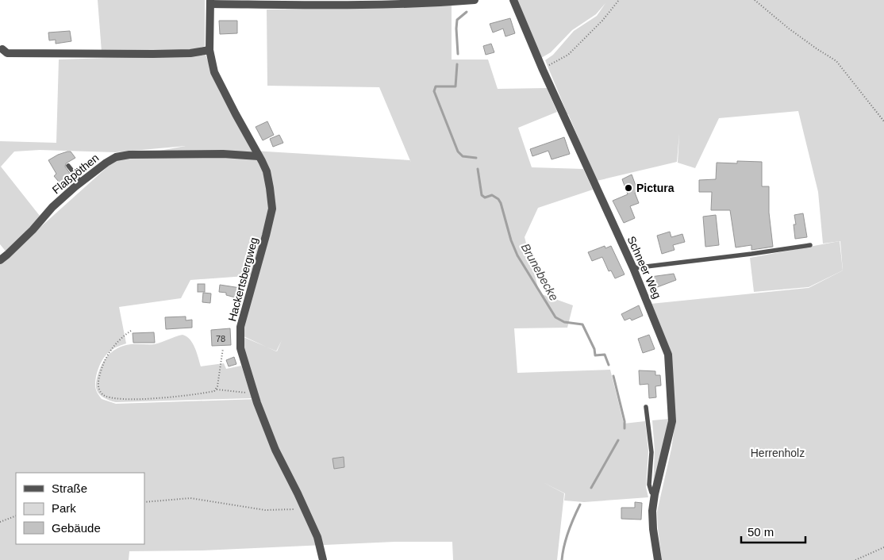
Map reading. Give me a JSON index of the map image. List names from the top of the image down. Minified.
{"streets":{"street":["Flaßpöthen","Schneer Weg","Hackertsbergweg"]},"crossings":[["Flaßpöthen","Hackertsbergweg"]],"water":["Brunebecke"],"parks":["Herrenholz"],"places":["Pictura"],"house_numbers":["78"],"legend":["Straße","Park","Gebäude"],"scale_bar":"50 m"}
